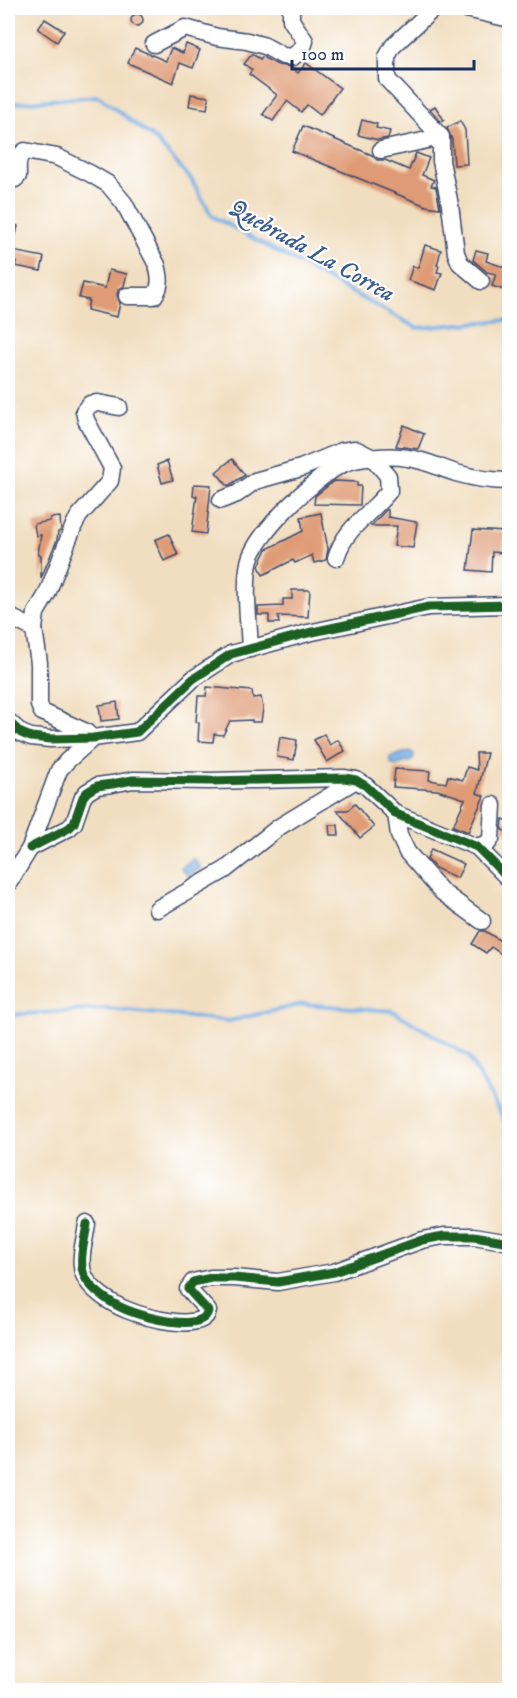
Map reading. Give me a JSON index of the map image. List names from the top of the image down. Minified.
{"water":["Quebrada La Correa"],"scale_bar":"100 m"}
